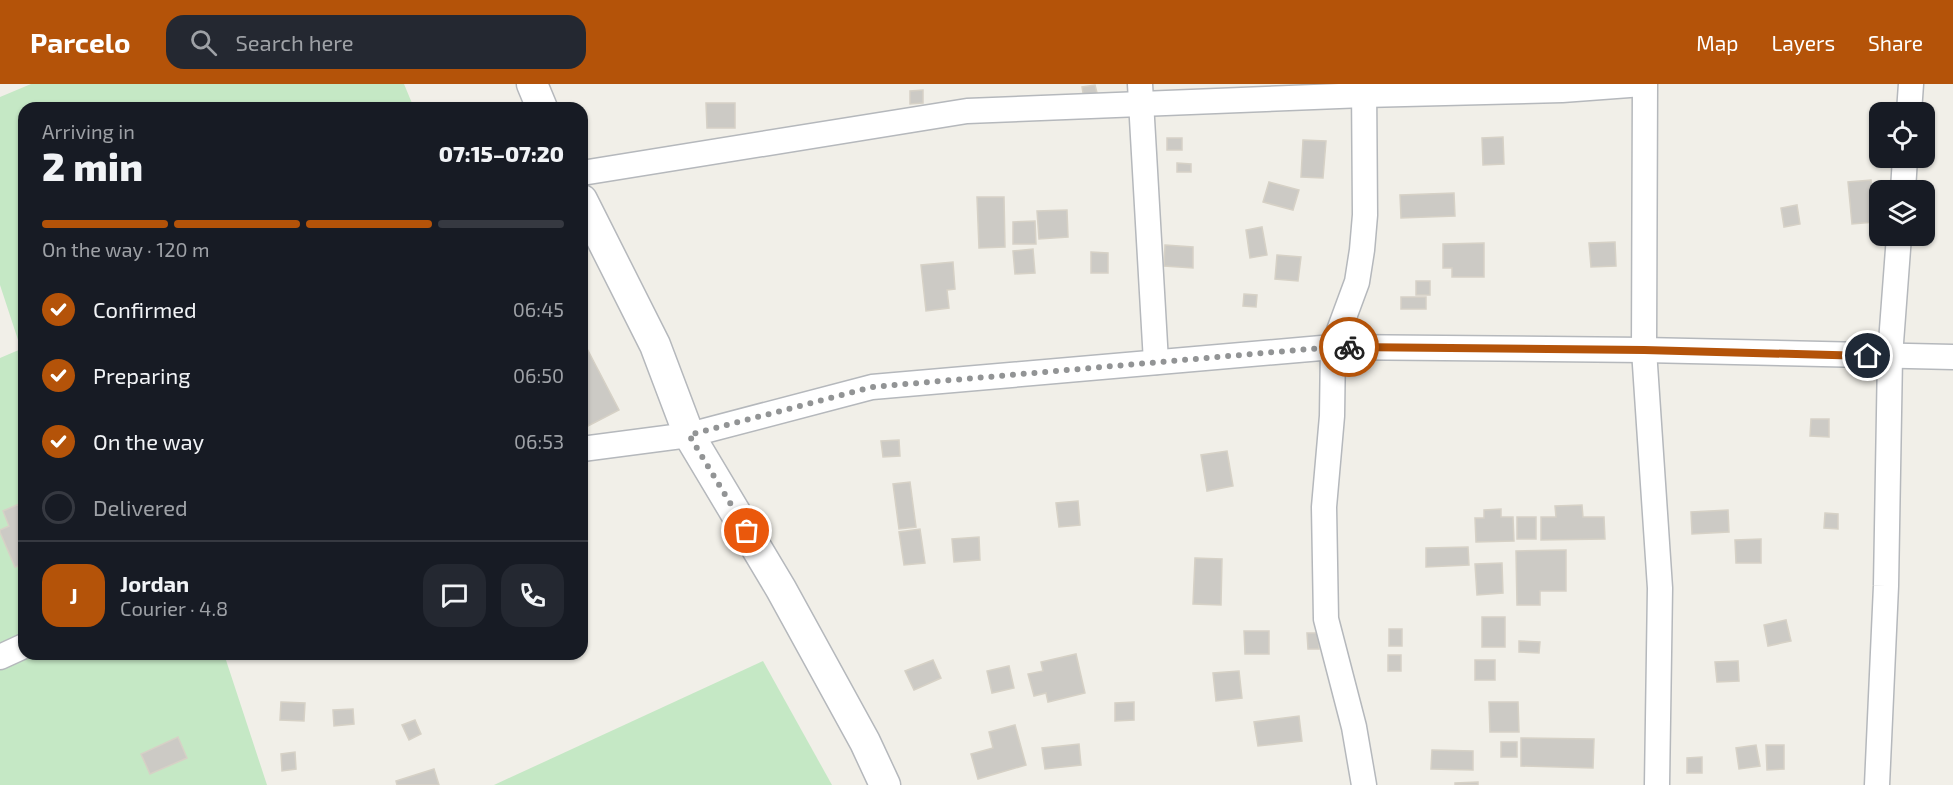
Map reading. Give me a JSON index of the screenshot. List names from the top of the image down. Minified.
{"page":{"header":"Parcelo","search":"Search here","nav":["Map","Layers","Share"],"heading":["2 min","Arriving in","07:15–07:20"],"panel":["Jordan","Courier · 4.8"],"bar":"On the way · 120 m","list":[["Confirmed","06:45"],["Preparing","06:50"],["On the way","06:53"],"Delivered"],"round":"J"}}
